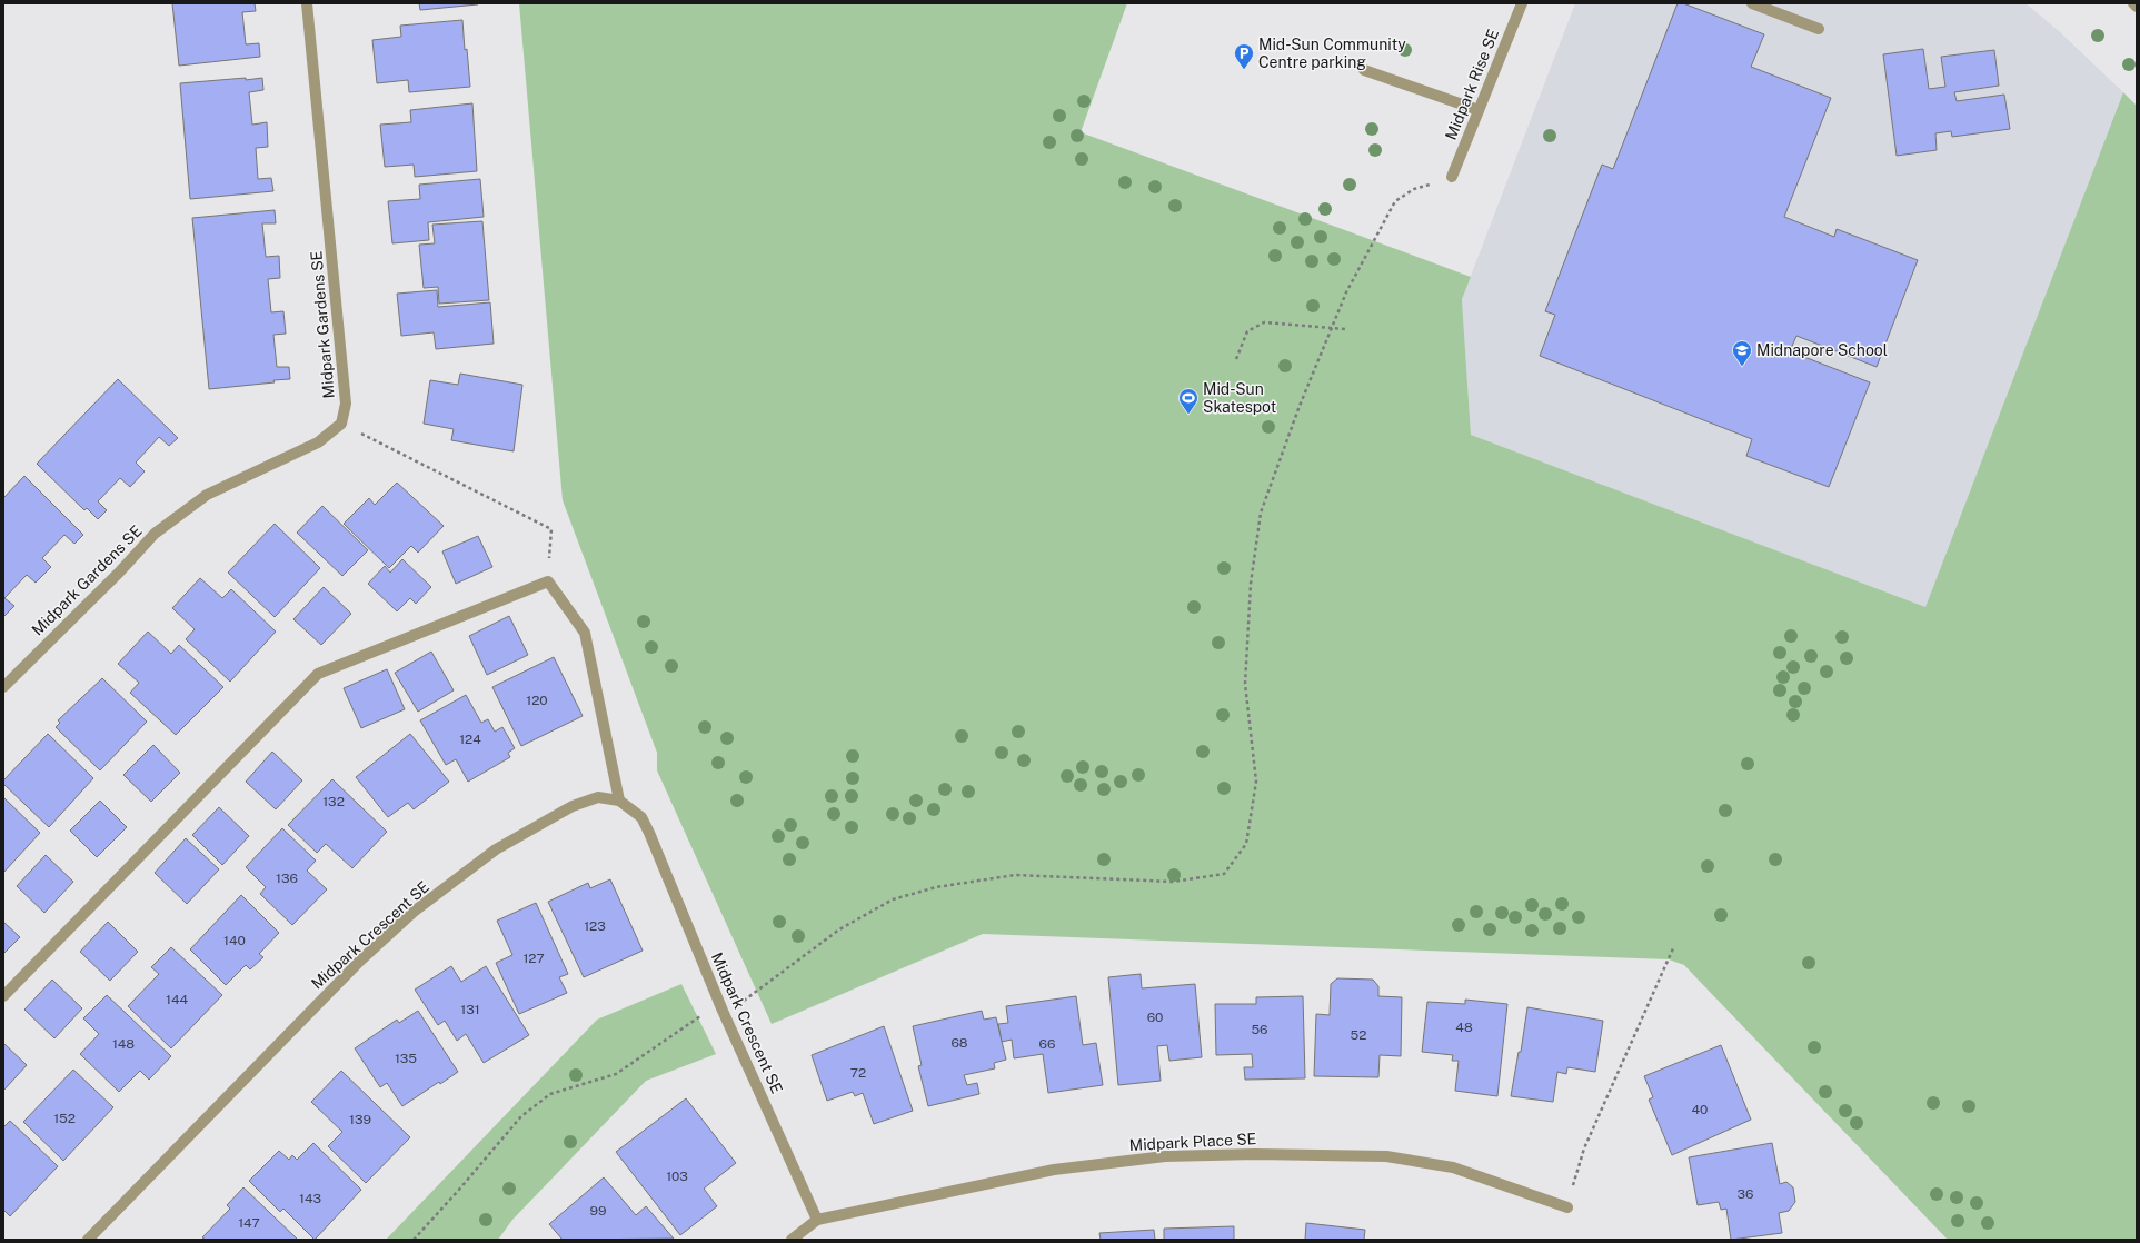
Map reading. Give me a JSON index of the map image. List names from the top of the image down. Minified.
{"streets":{"street":["Midpark Rise SE","Midpark Gardens SE","Midpark Crescent SE","Midpark Place SE"]},"crossings":[["Midpark Crescent SE","Midpark Place SE"]],"places":{"parking":["Mid-Sun Community Centre parking"],"school or university":["Midnapore School"],"sports":["Mid-Sun Skatespot"]},"house_numbers":["120","124","132","136","123","140","127","144","131","60","48","56","52","68","148","66","135","72","40","152","139","103","36","143","99","147"]}
